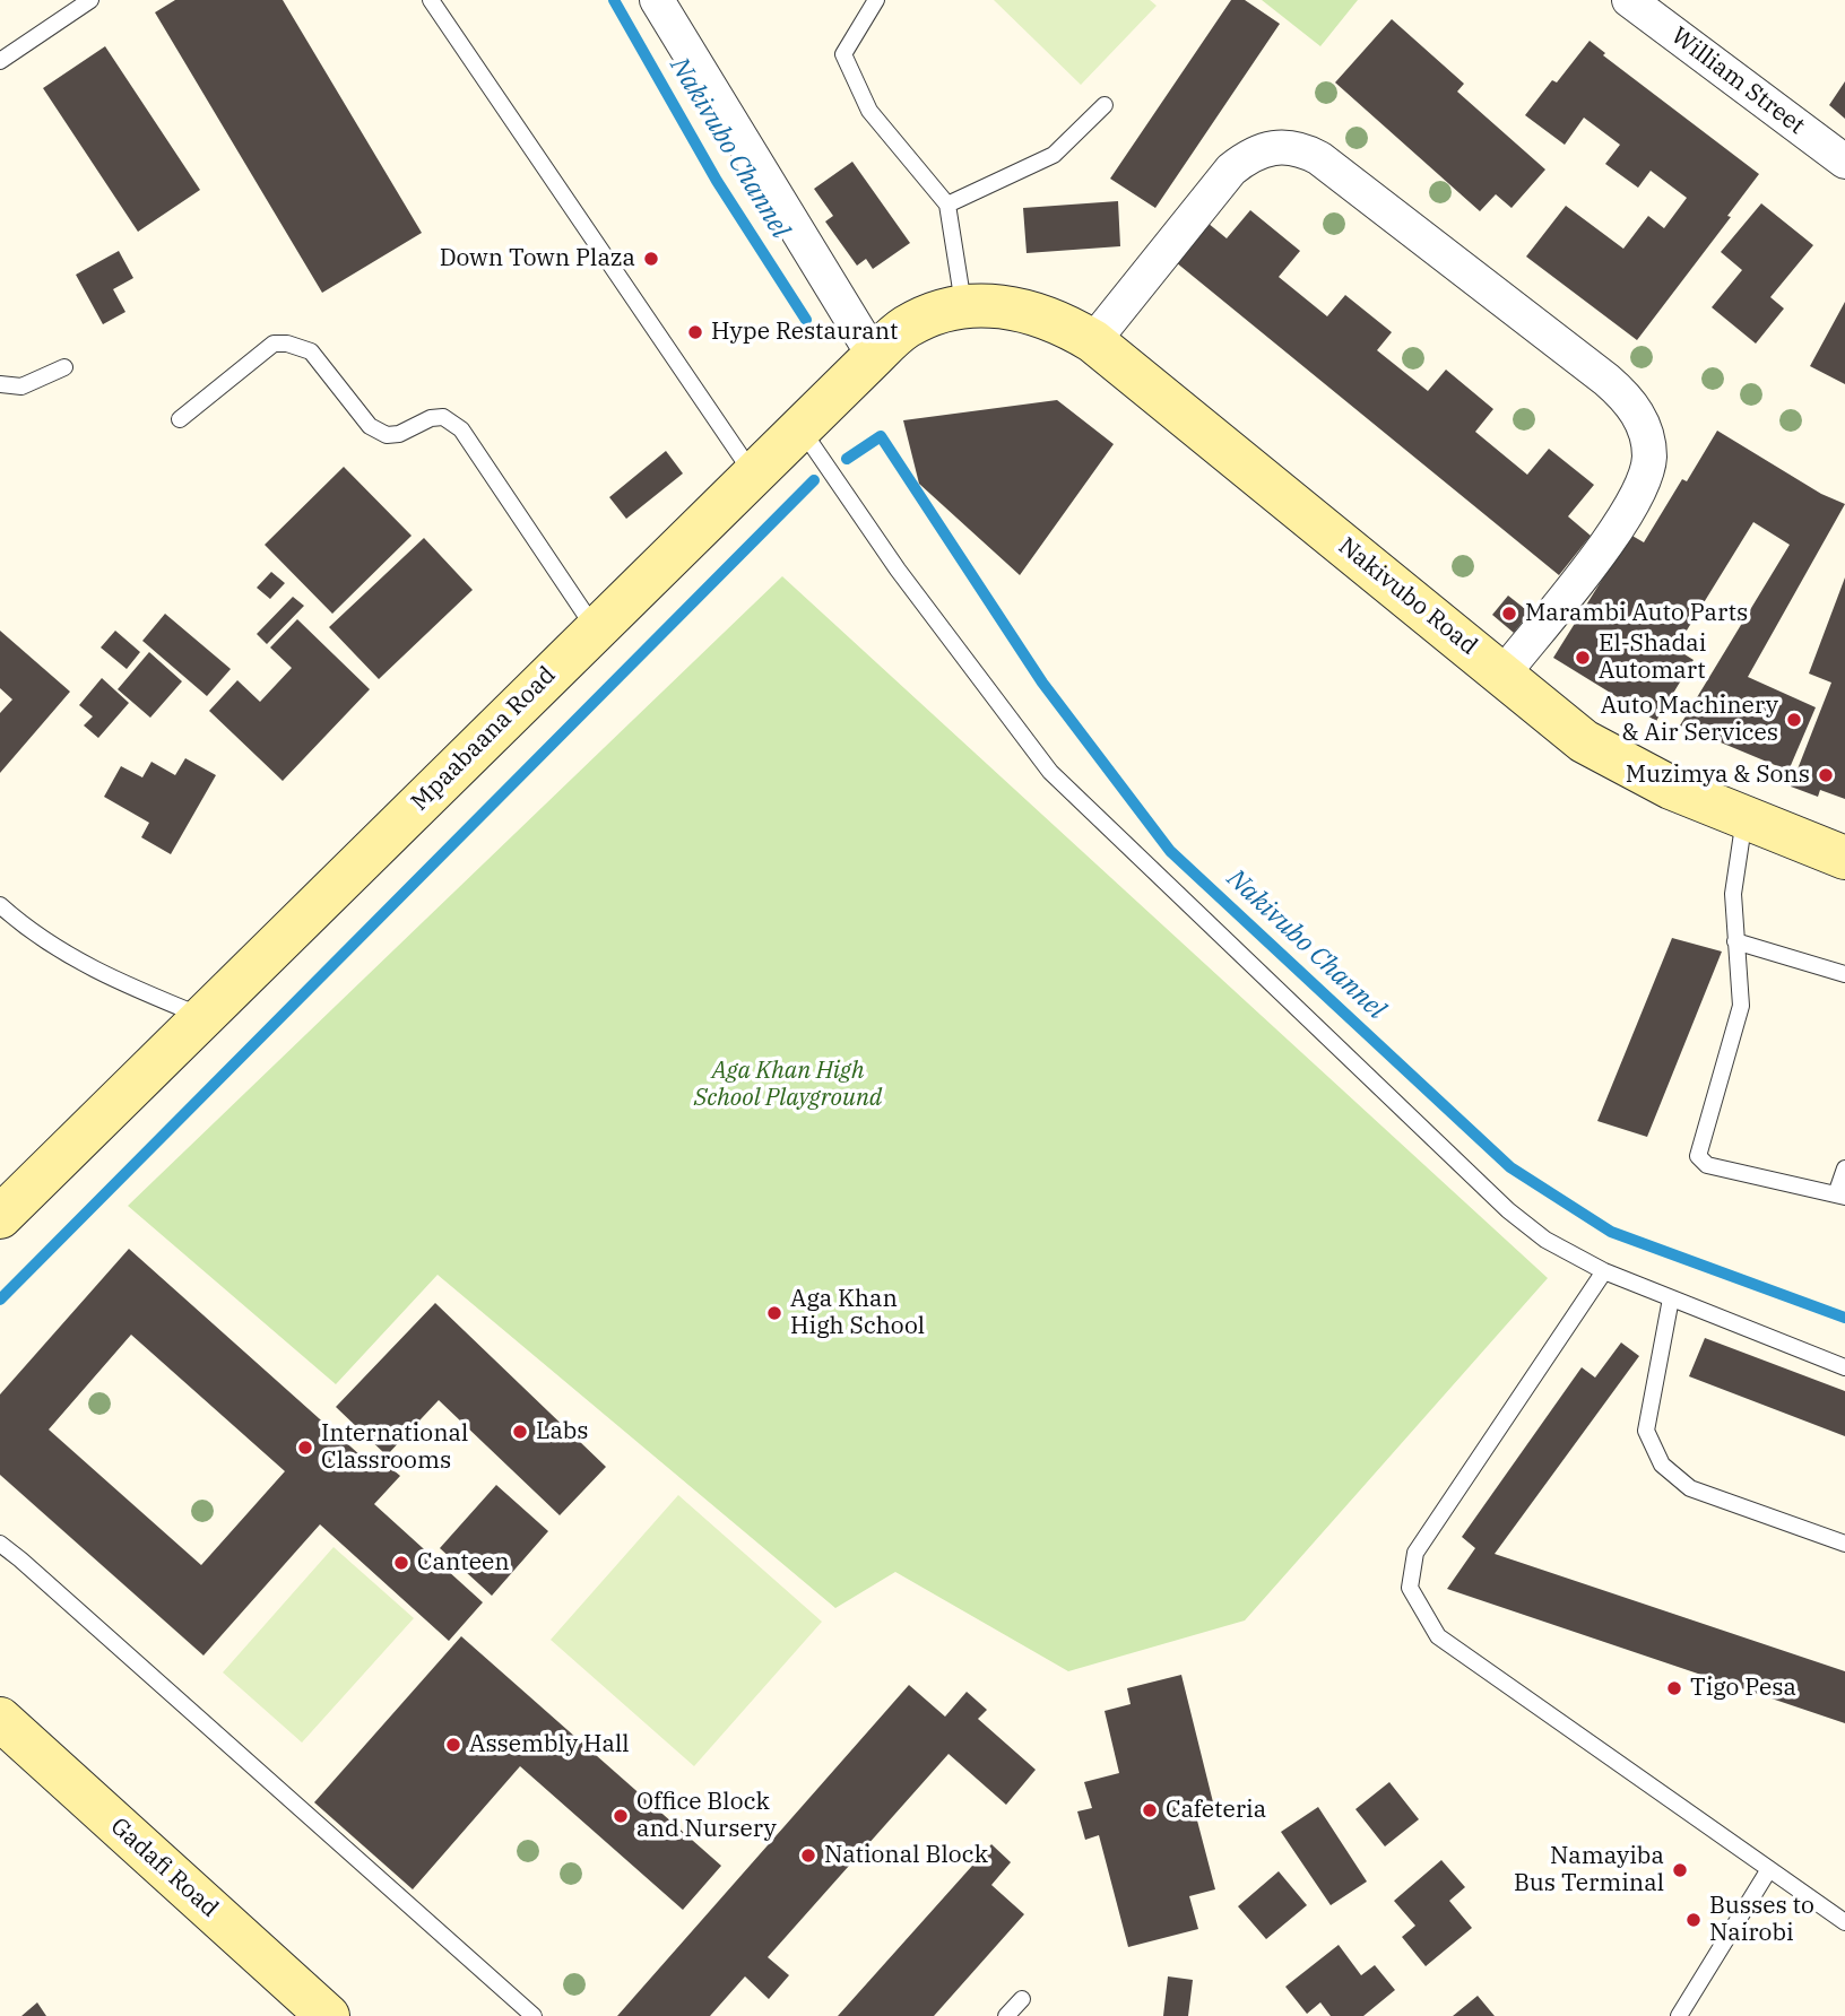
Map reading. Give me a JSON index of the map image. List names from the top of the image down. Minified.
{"streets":{"street":["William Street","Nakivubo Road","Mpaabaana Road","Gadafi Road"]},"crossings":[["Nakivubo Road","Mpaabaana Road"]],"water":["Nakivubo Channel"],"parks":["Aga Khan High School Playground"],"places":["Down Town Plaza","Hype Restaurant","Marambi Auto Parts","El-Shadai Automart","Auto Machinery & Air Services","Muzimya & Sons","Aga Khan High School","Labs","International Classrooms","Canteen","Tigo Pesa","Assembly Hall","Cafeteria","Office Block and Nursery","National Block","Namayiba Bus Terminal","Busses to Nairobi"]}
